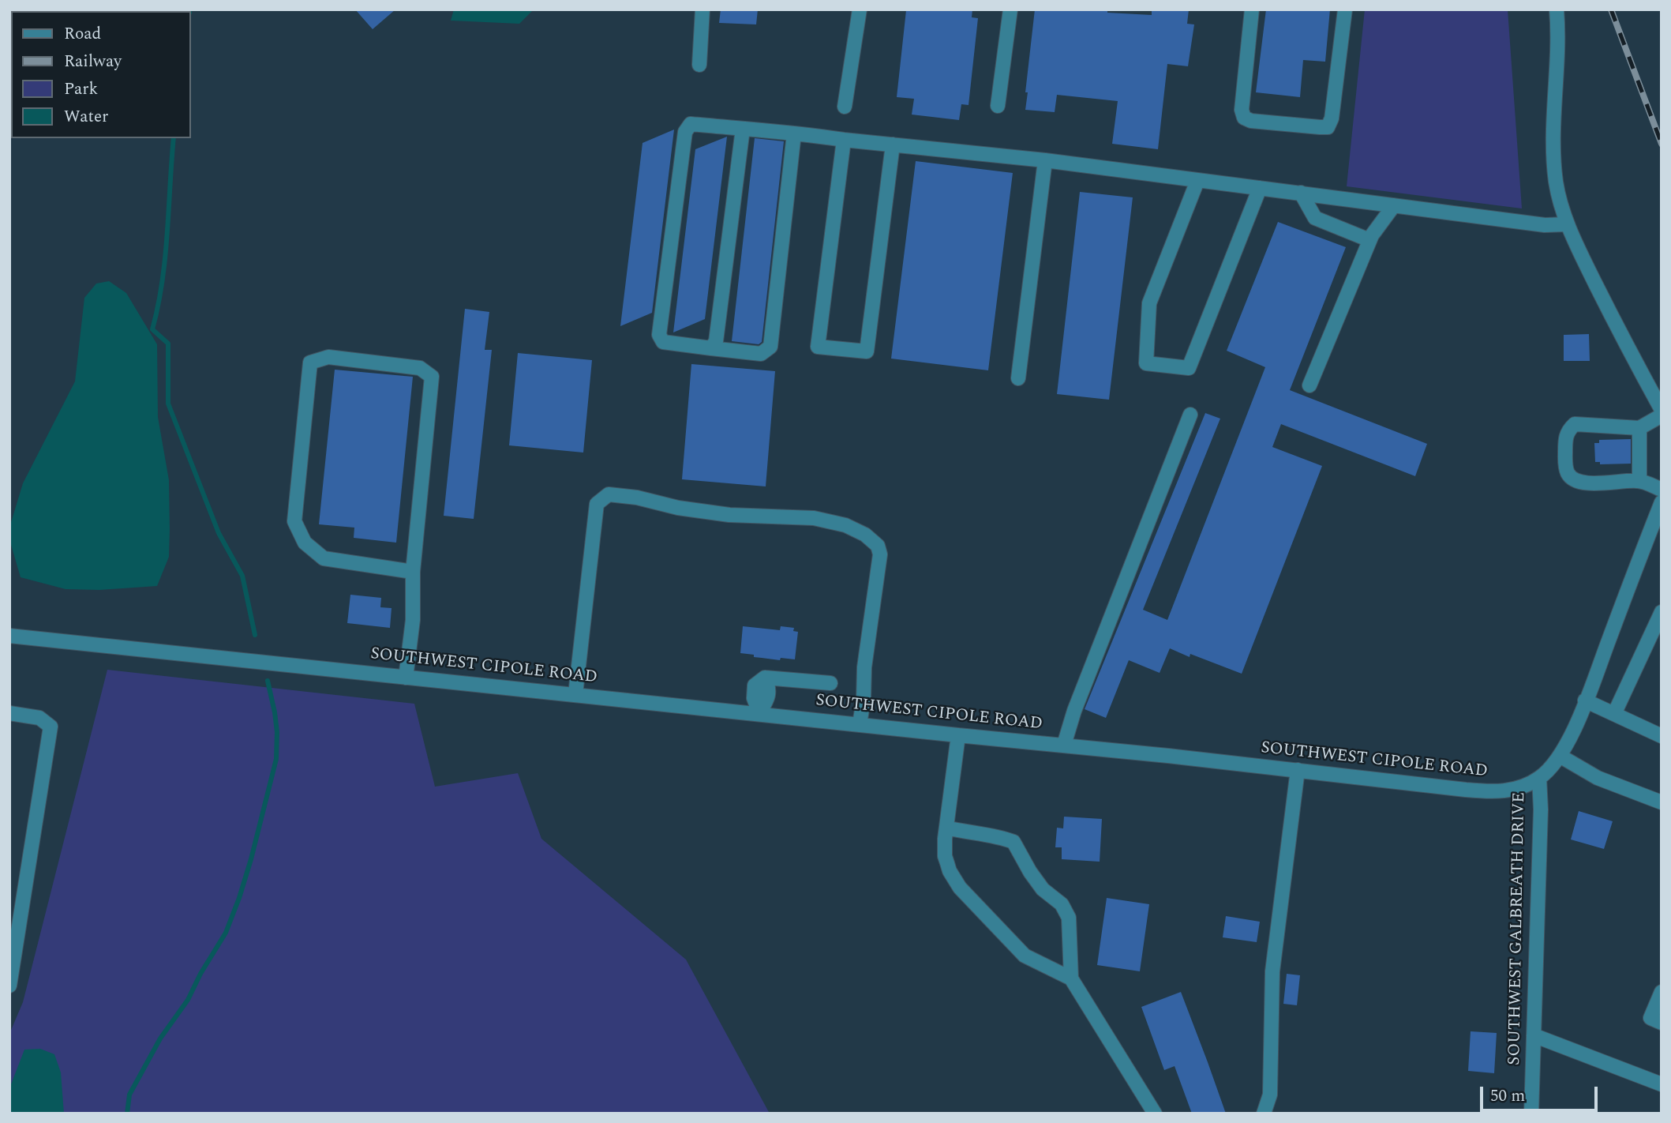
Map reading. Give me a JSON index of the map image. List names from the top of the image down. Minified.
{"streets":{"street":["SOUTHWEST CIPOLE ROAD","SOUTHWEST GALBREATH DRIVE"]},"crossings":[["SOUTHWEST CIPOLE ROAD","SOUTHWEST GALBREATH DRIVE"]],"legend":["Road","Railway","Park","Water"],"scale_bar":"50 m"}
